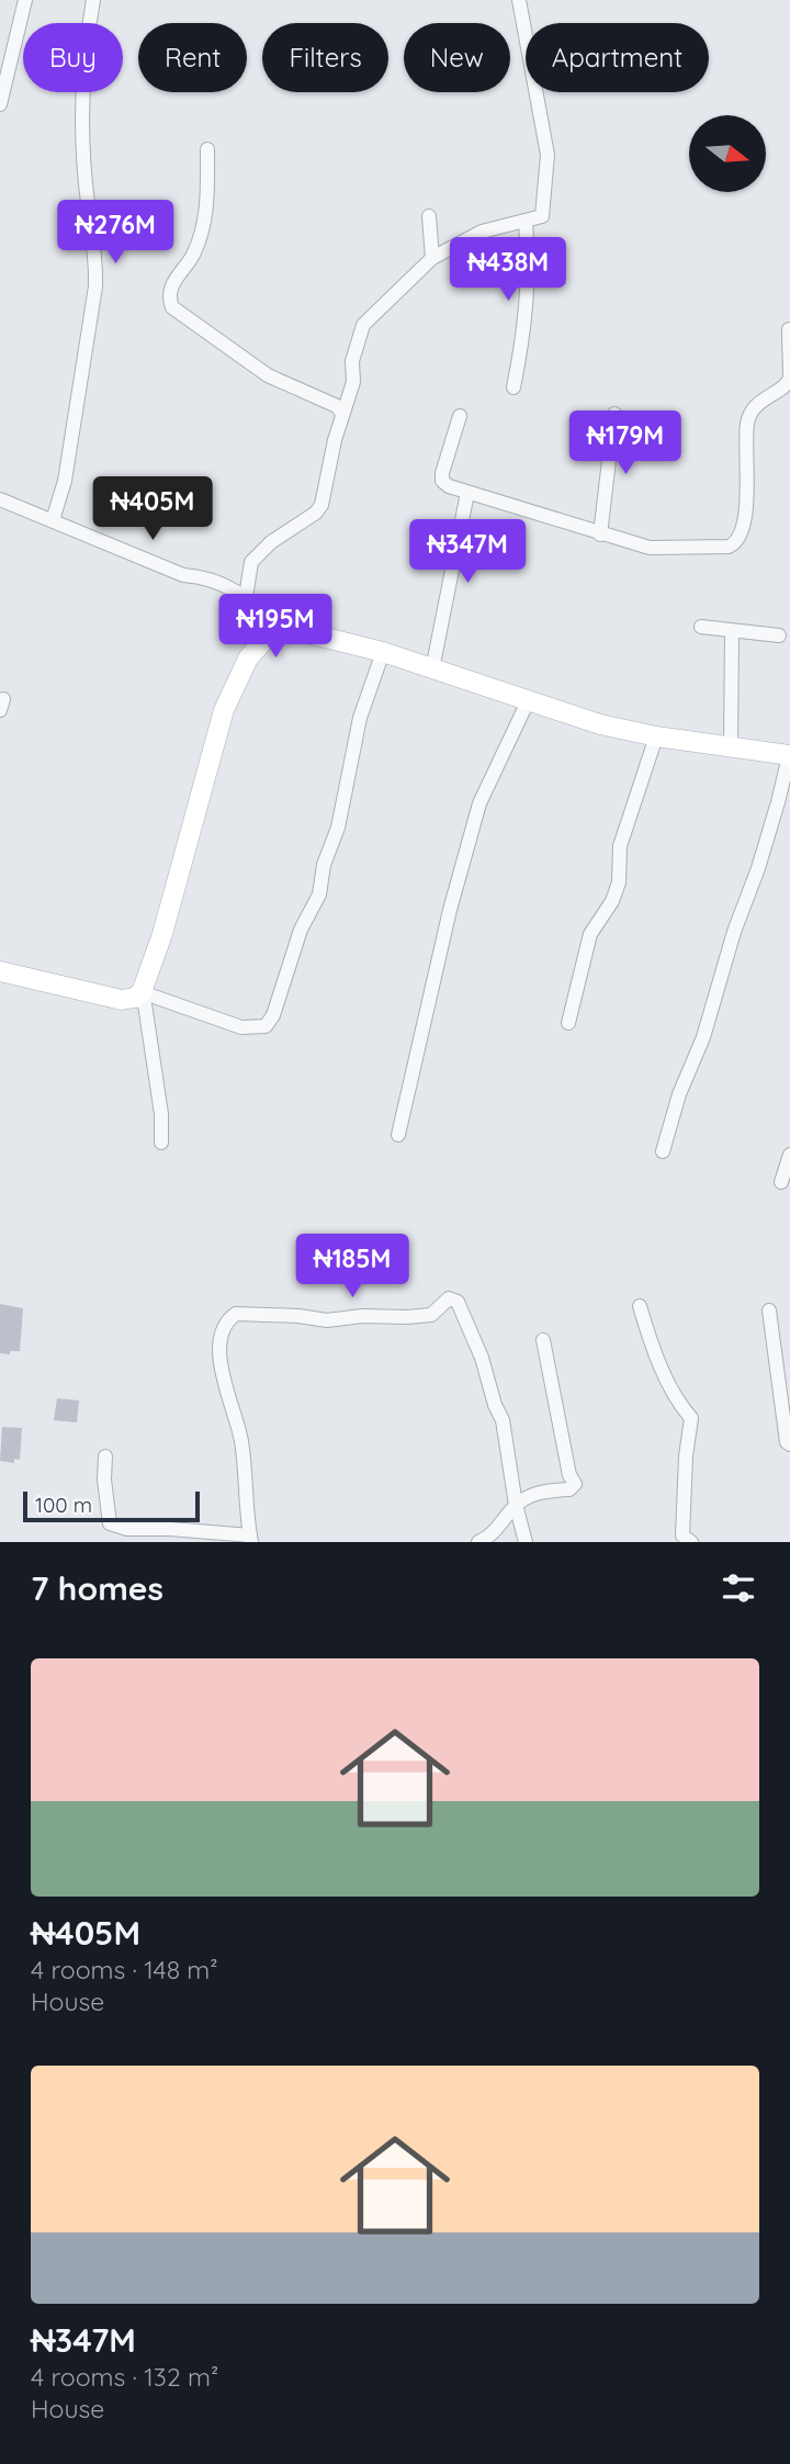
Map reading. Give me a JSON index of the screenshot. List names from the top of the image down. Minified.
{"scale_bar":"100 m","north":"right","page":{"chip":["Buy","Rent","Filters","New","Apartment"],"price":["₦276M","₦438M","₦179M","₦405M","₦347M","₦195M","₦185M"],"scale":"100 m","heading":"7 homes","list":[{"name":"₦405M","note":"4 rooms · 148 m² · House"},{"name":"₦347M","note":"4 rooms · 132 m² · House"}]}}
